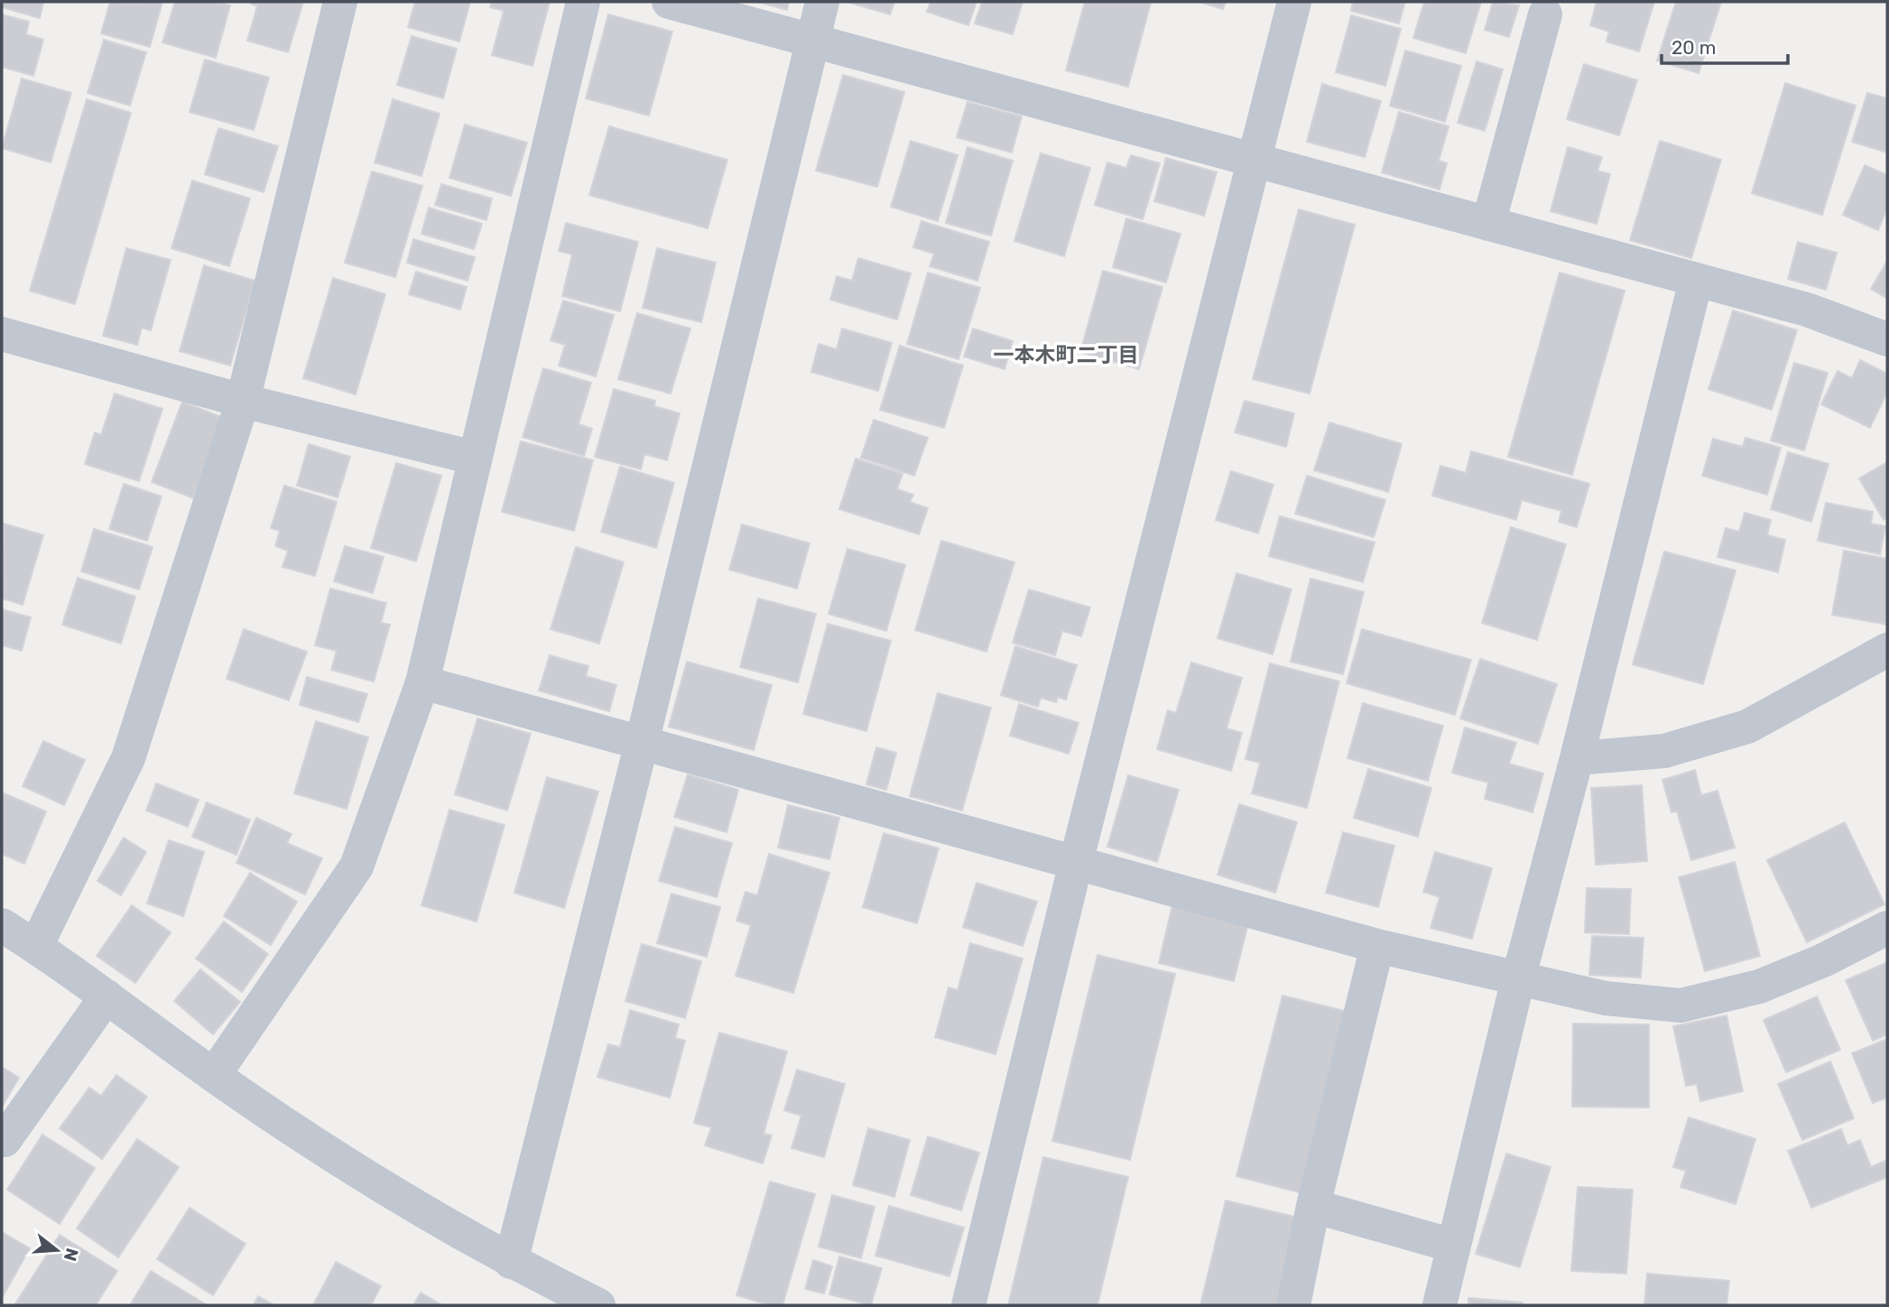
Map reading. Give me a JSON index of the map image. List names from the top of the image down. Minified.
{"districts":["一本木町二丁目"],"scale_bar":"20 m","north":"right"}
